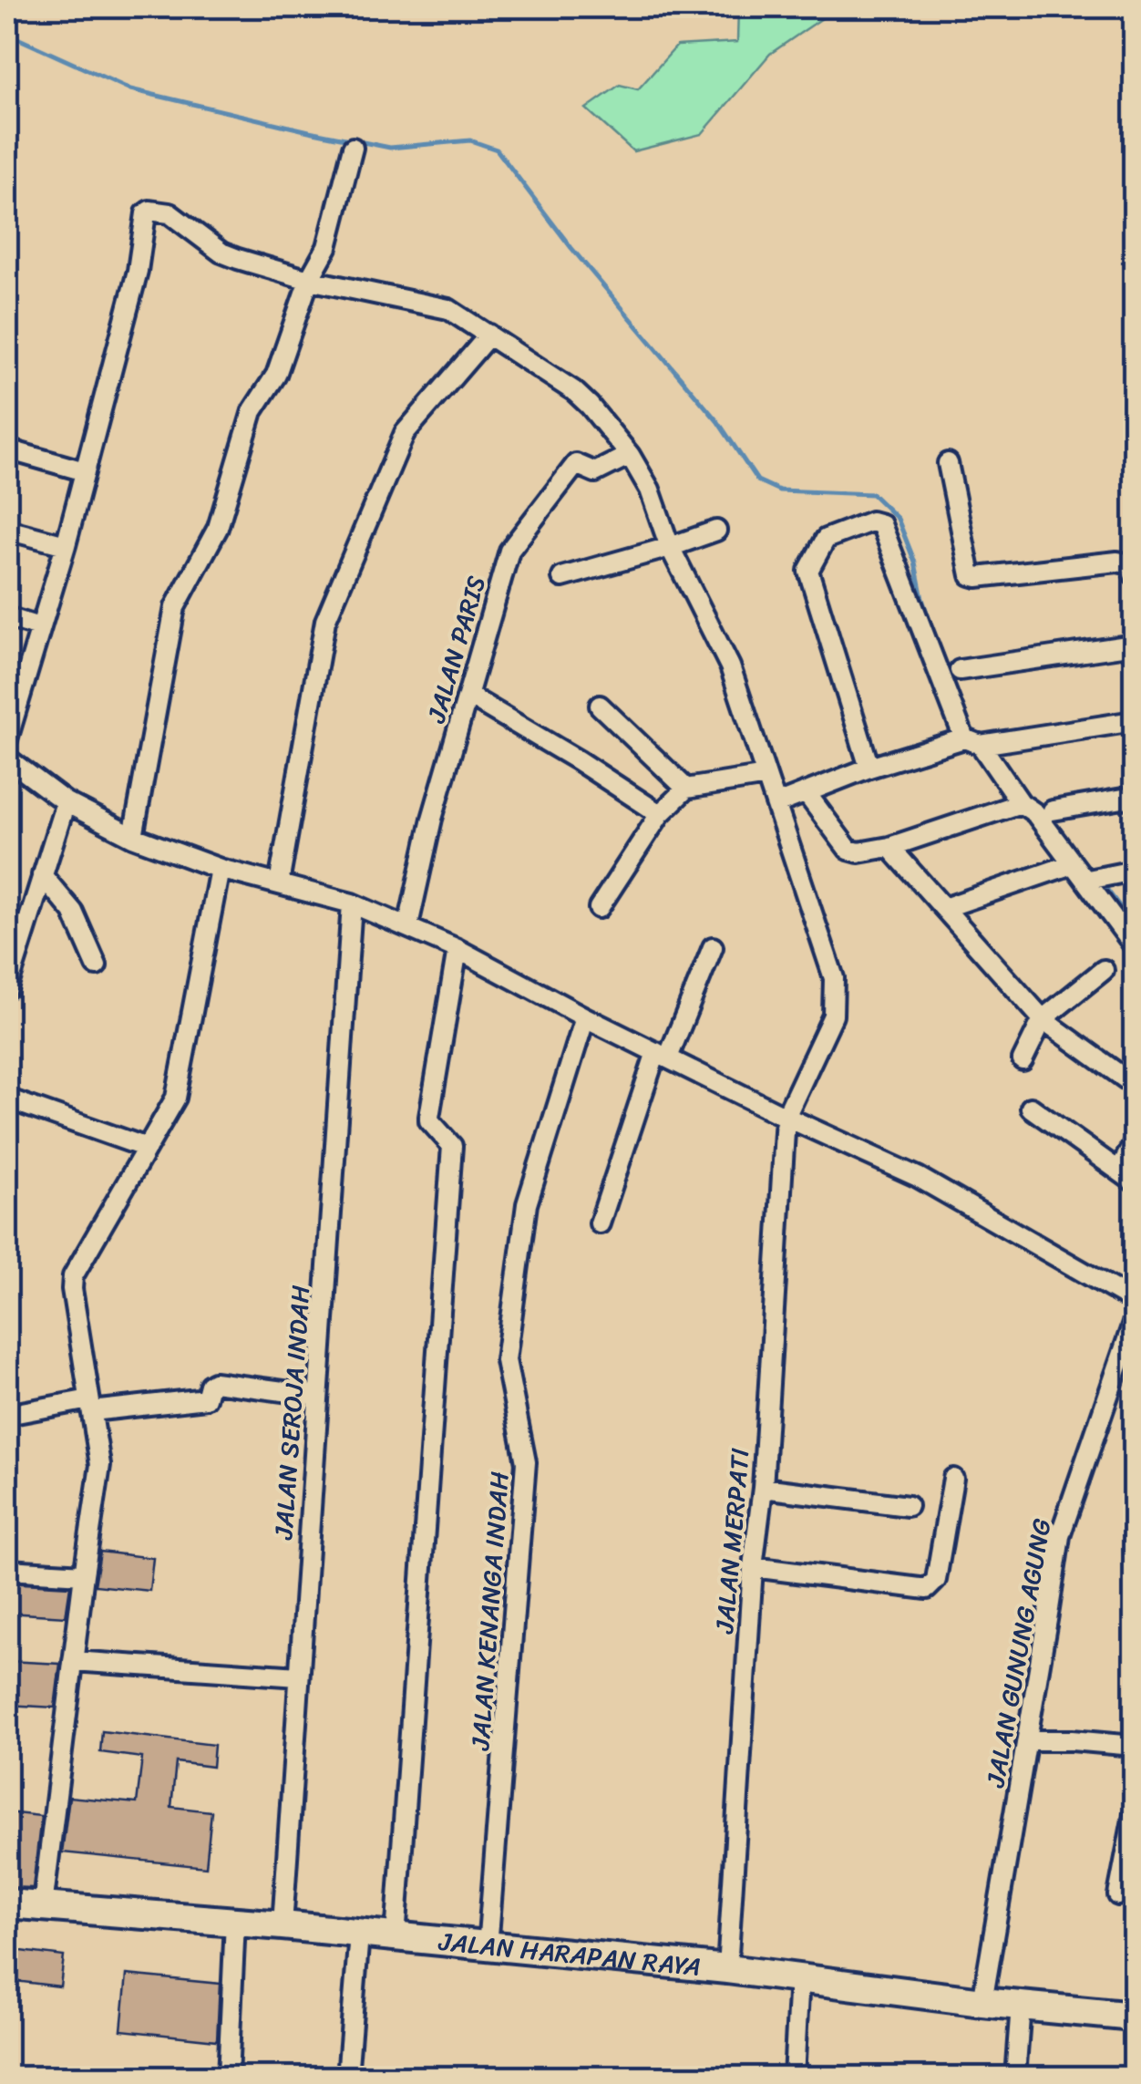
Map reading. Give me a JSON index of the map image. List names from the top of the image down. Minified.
{"streets":{"main road":["JALAN HARAPAN RAYA"],"street":["JALAN PARIS","JALAN SEROJA INDAH","JALAN MERPATI","JALAN KENANGA INDAH","JALAN GUNUNG AGUNG"]},"crossings":[["JALAN SEROJA INDAH","JALAN HARAPAN RAYA"],["JALAN MERPATI","JALAN HARAPAN RAYA"],["JALAN KENANGA INDAH","JALAN HARAPAN RAYA"],["JALAN GUNUNG AGUNG","JALAN HARAPAN RAYA"]]}
